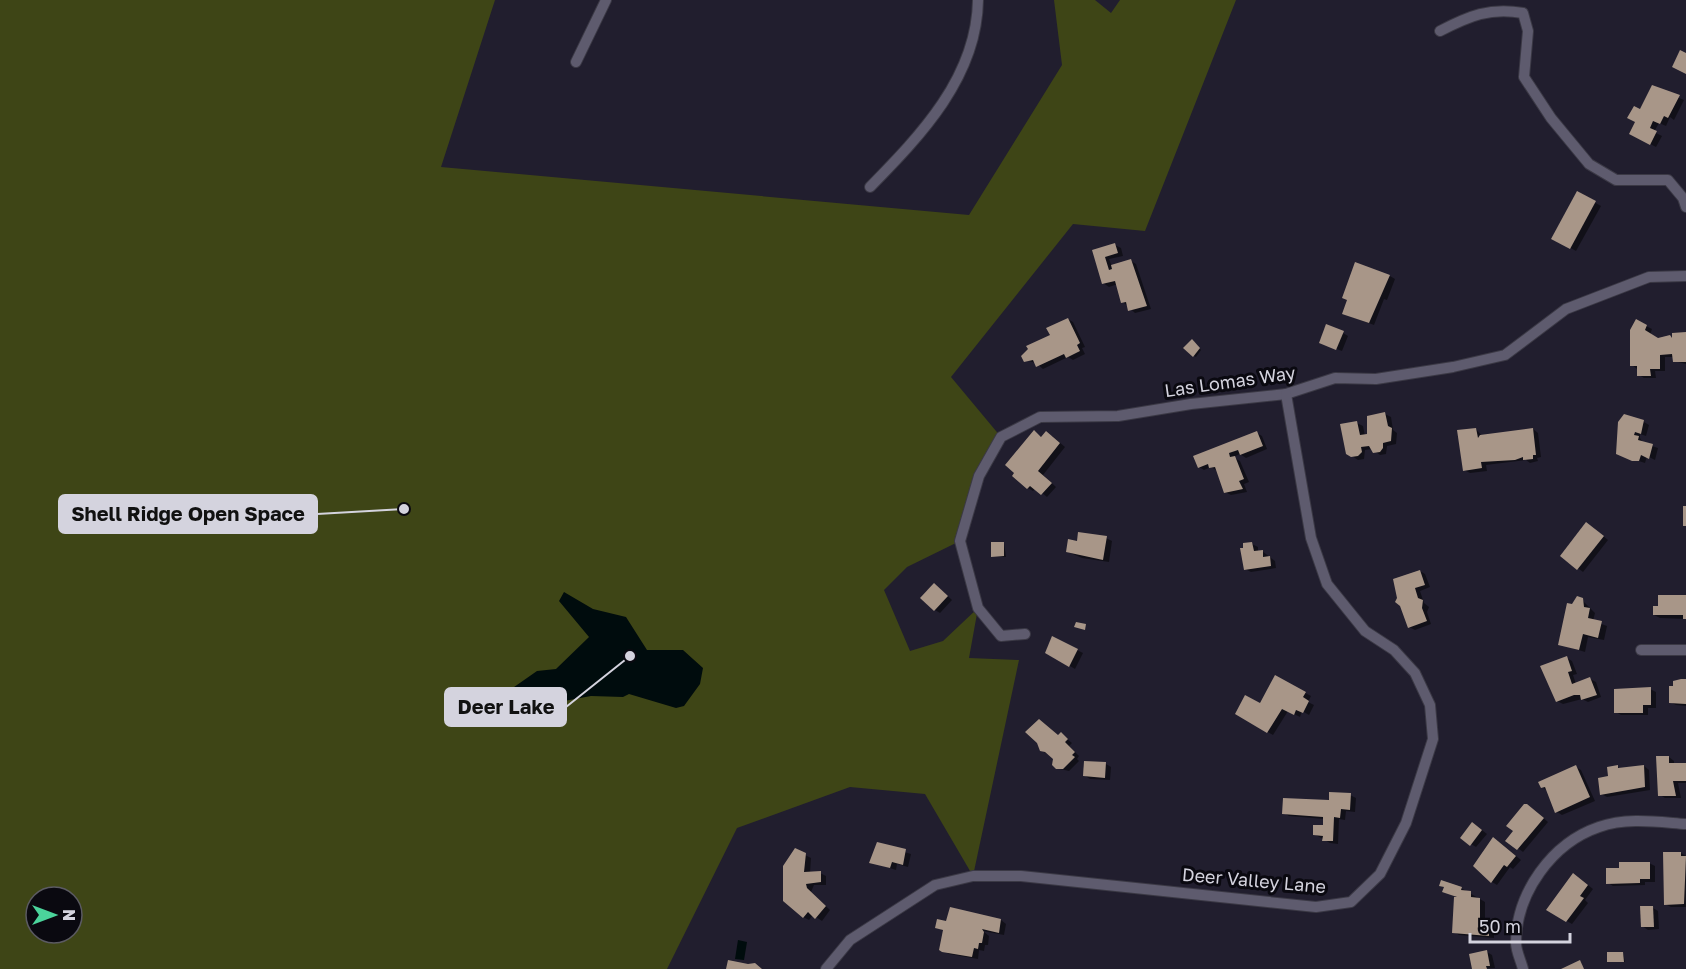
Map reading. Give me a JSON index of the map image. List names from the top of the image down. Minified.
{"streets":{"street":["Las Lomas Way","Deer Valley Lane"]},"crossings":[["Las Lomas Way","Deer Valley Lane"]],"places":["Shell Ridge Open Space","Deer Lake"],"scale_bar":"50 m","north":"right"}
